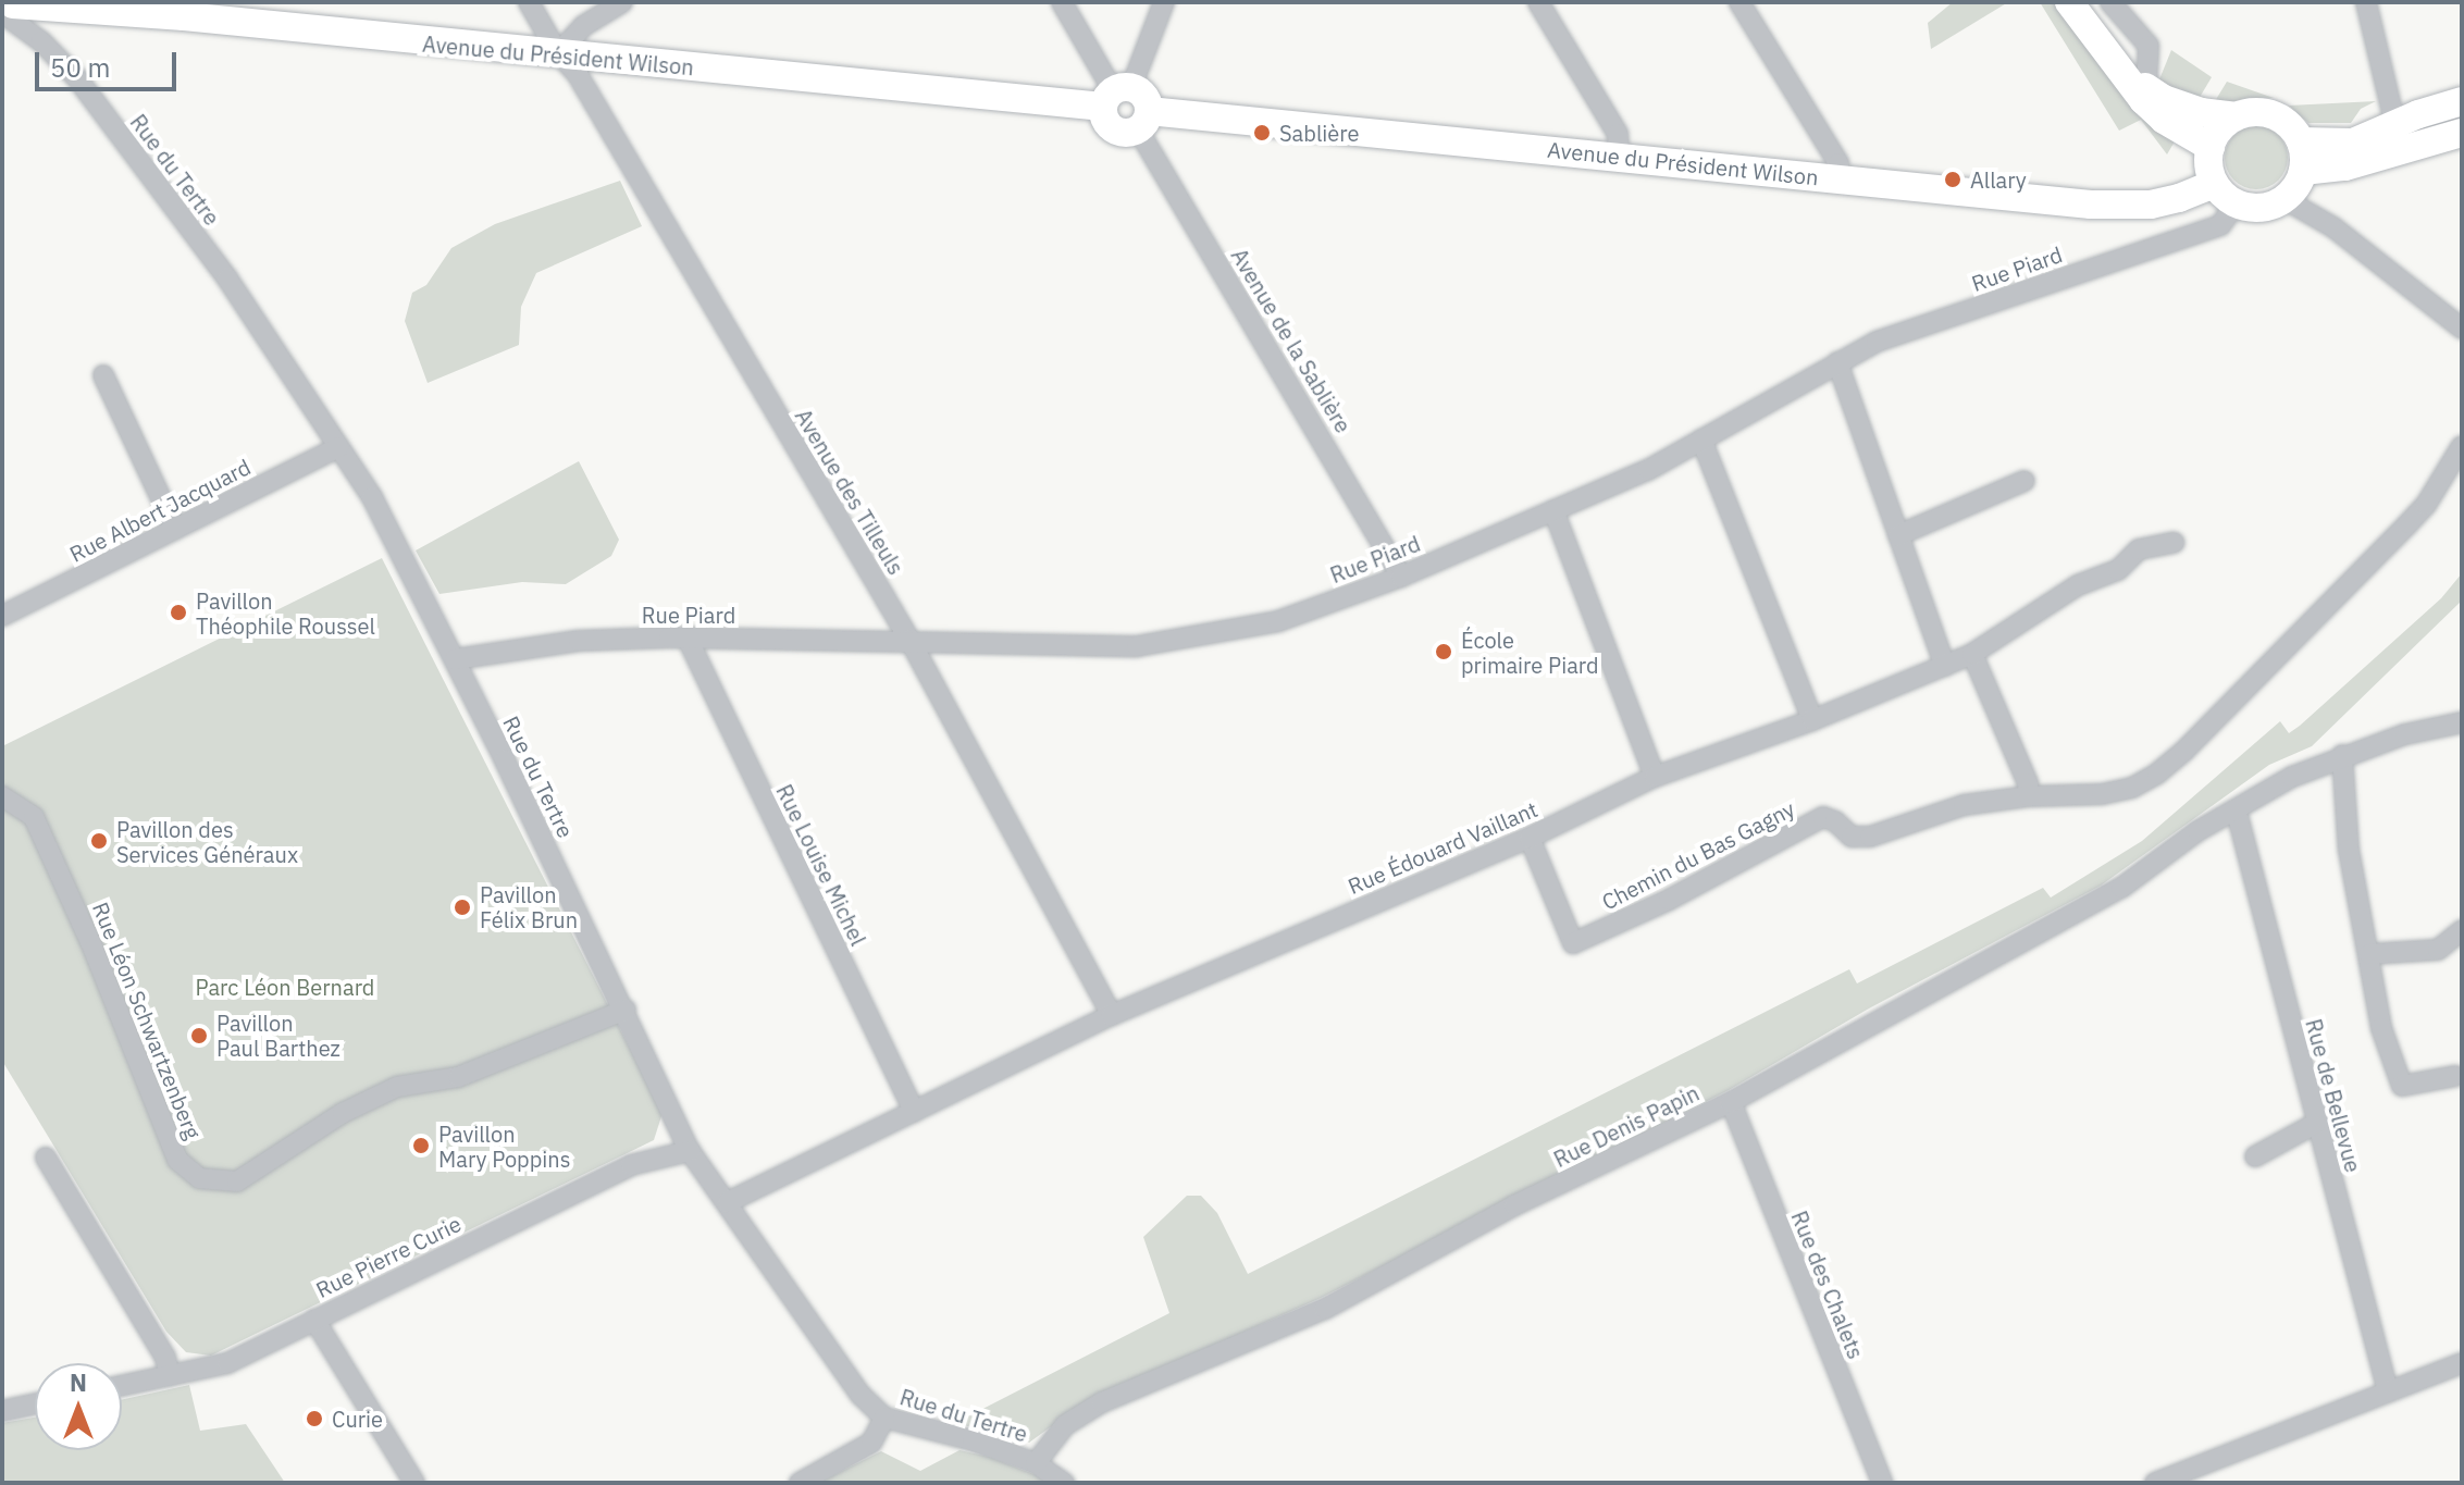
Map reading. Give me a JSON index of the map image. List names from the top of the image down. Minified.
{"streets":{"street":["Avenue du Président Wilson","Rue du Tertre","Rue Piard","Avenue de la Sablière","Avenue des Tilleuls","Rue Albert Jacquard","Rue Édouard Vaillant","Chemin du Bas Gagny","Rue Louise Michel","Rue Léon Schwartzenberg","Rue de Bellevue","Rue Denis Papin","Rue Pierre Curie","Rue des Chalets"]},"crossings":[["Avenue du Président Wilson","Rue du Tertre"],["Avenue du Président Wilson","Rue Piard"],["Avenue du Président Wilson","Avenue de la Sablière"],["Avenue du Président Wilson","Avenue des Tilleuls"],["Rue du Tertre","Rue Piard"],["Rue du Tertre","Rue Albert Jacquard"],["Rue du Tertre","Rue Édouard Vaillant"],["Rue du Tertre","Rue Léon Schwartzenberg"],["Rue du Tertre","Rue Denis Papin"],["Rue du Tertre","Rue Pierre Curie"],["Rue Piard","Avenue de la Sablière"],["Rue Piard","Avenue des Tilleuls"],["Rue Piard","Rue Louise Michel"],["Avenue des Tilleuls","Rue Édouard Vaillant"],["Rue Édouard Vaillant","Chemin du Bas Gagny"],["Rue Édouard Vaillant","Rue Louise Michel"],["Rue de Bellevue","Rue Denis Papin"],["Rue Denis Papin","Rue des Chalets"]],"parks":["Parc Léon Bernard"],"places":["Sablière","Allary","Pavillon Théophile Roussel","École primaire Piard","Pavillon des Services Généraux","Pavillon Félix Brun","Pavillon Paul Barthez","Pavillon Mary Poppins","Curie"],"scale_bar":"50 m","north":"top"}
